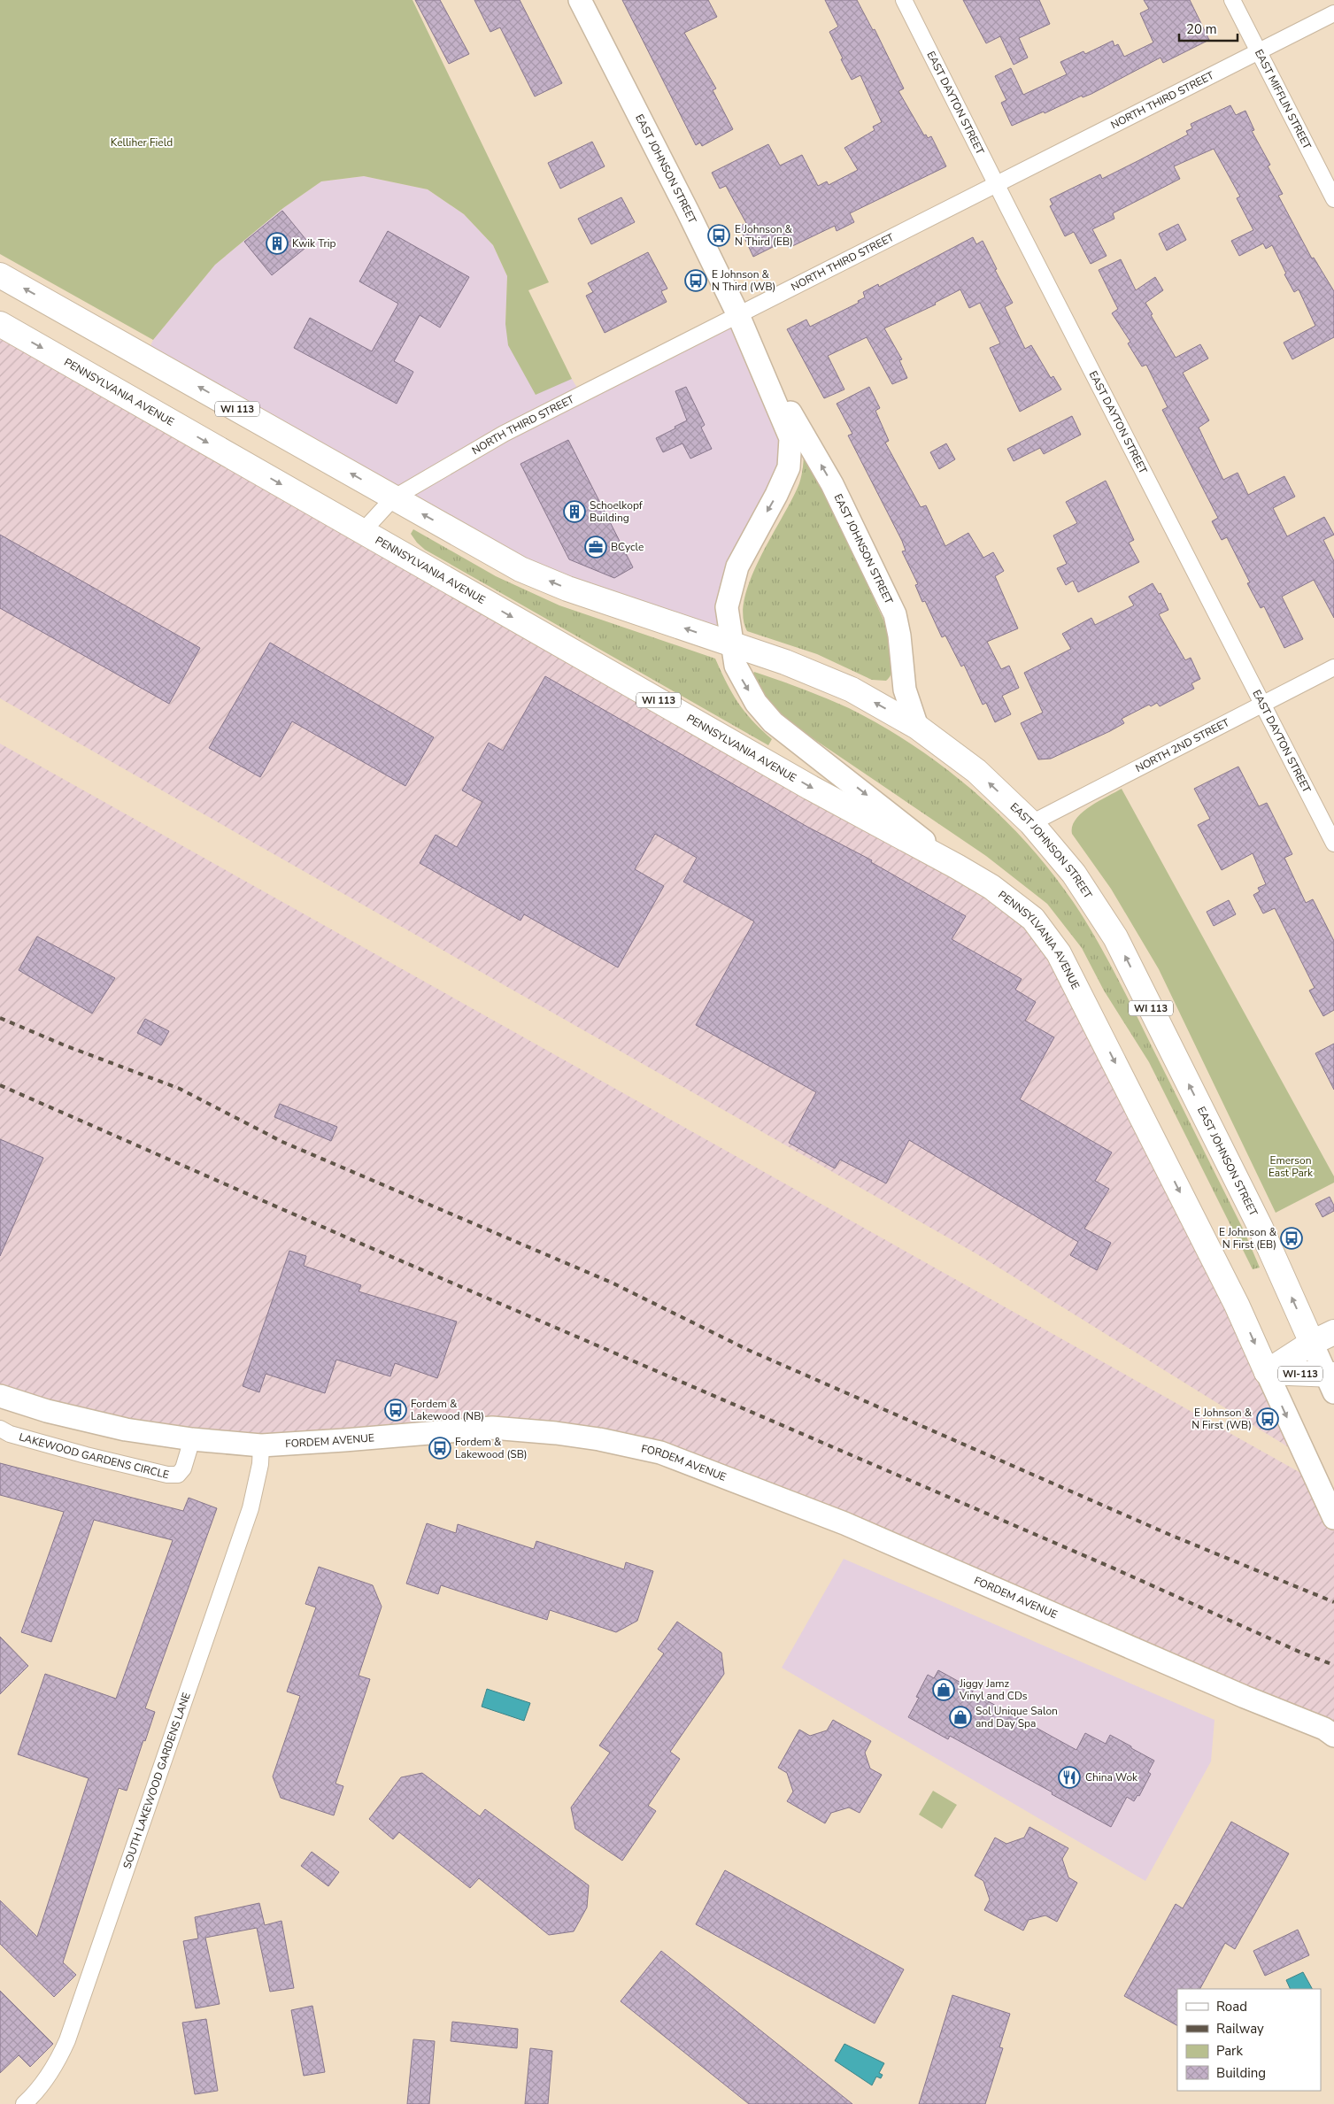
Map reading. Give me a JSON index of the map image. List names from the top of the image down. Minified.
{"streets":{"main road":["EAST JOHNSON STREET","PENNSYLVANIA AVENUE","WI 113","WI-113"],"street":["EAST MIFFLIN STREET","NORTH THIRD STREET","EAST DAYTON STREET","NORTH 2ND STREET","FORDEM AVENUE","LAKEWOOD GARDENS CIRCLE","SOUTH LAKEWOOD GARDENS LANE"]},"crossings":[["EAST MIFFLIN STREET","NORTH THIRD STREET"],["NORTH THIRD STREET","EAST DAYTON STREET"],["NORTH THIRD STREET","EAST JOHNSON STREET"],["NORTH THIRD STREET","PENNSYLVANIA AVENUE"],["NORTH THIRD STREET","WI 113"],["EAST DAYTON STREET","NORTH 2ND STREET"],["EAST JOHNSON STREET","PENNSYLVANIA AVENUE"],["EAST JOHNSON STREET","WI 113"],["EAST JOHNSON STREET","NORTH 2ND STREET"],["EAST JOHNSON STREET","WI-113"],["PENNSYLVANIA AVENUE","WI-113"],["FORDEM AVENUE","LAKEWOOD GARDENS CIRCLE"],["FORDEM AVENUE","SOUTH LAKEWOOD GARDENS LANE"]],"parks":["Kelliher Field","Emerson East Park"],"places":{"bus stop":["E Johnson & N Third (EB)","E Johnson & N Third (WB)","E Johnson & N First (EB)","Fordem & Lakewood (NB)","E Johnson & N First (WB)","Fordem & Lakewood (SB)"],"building":["Kwik Trip","Schoelkopf Building"],"office":["BCycle"],"shop":["Jiggy Jamz Vinyl and CDs","Sol Unique Salon and Day Spa"],"restaurant":["China Wok"]},"legend":["Road","Railway","Park","Building"],"scale_bar":"20 m"}
